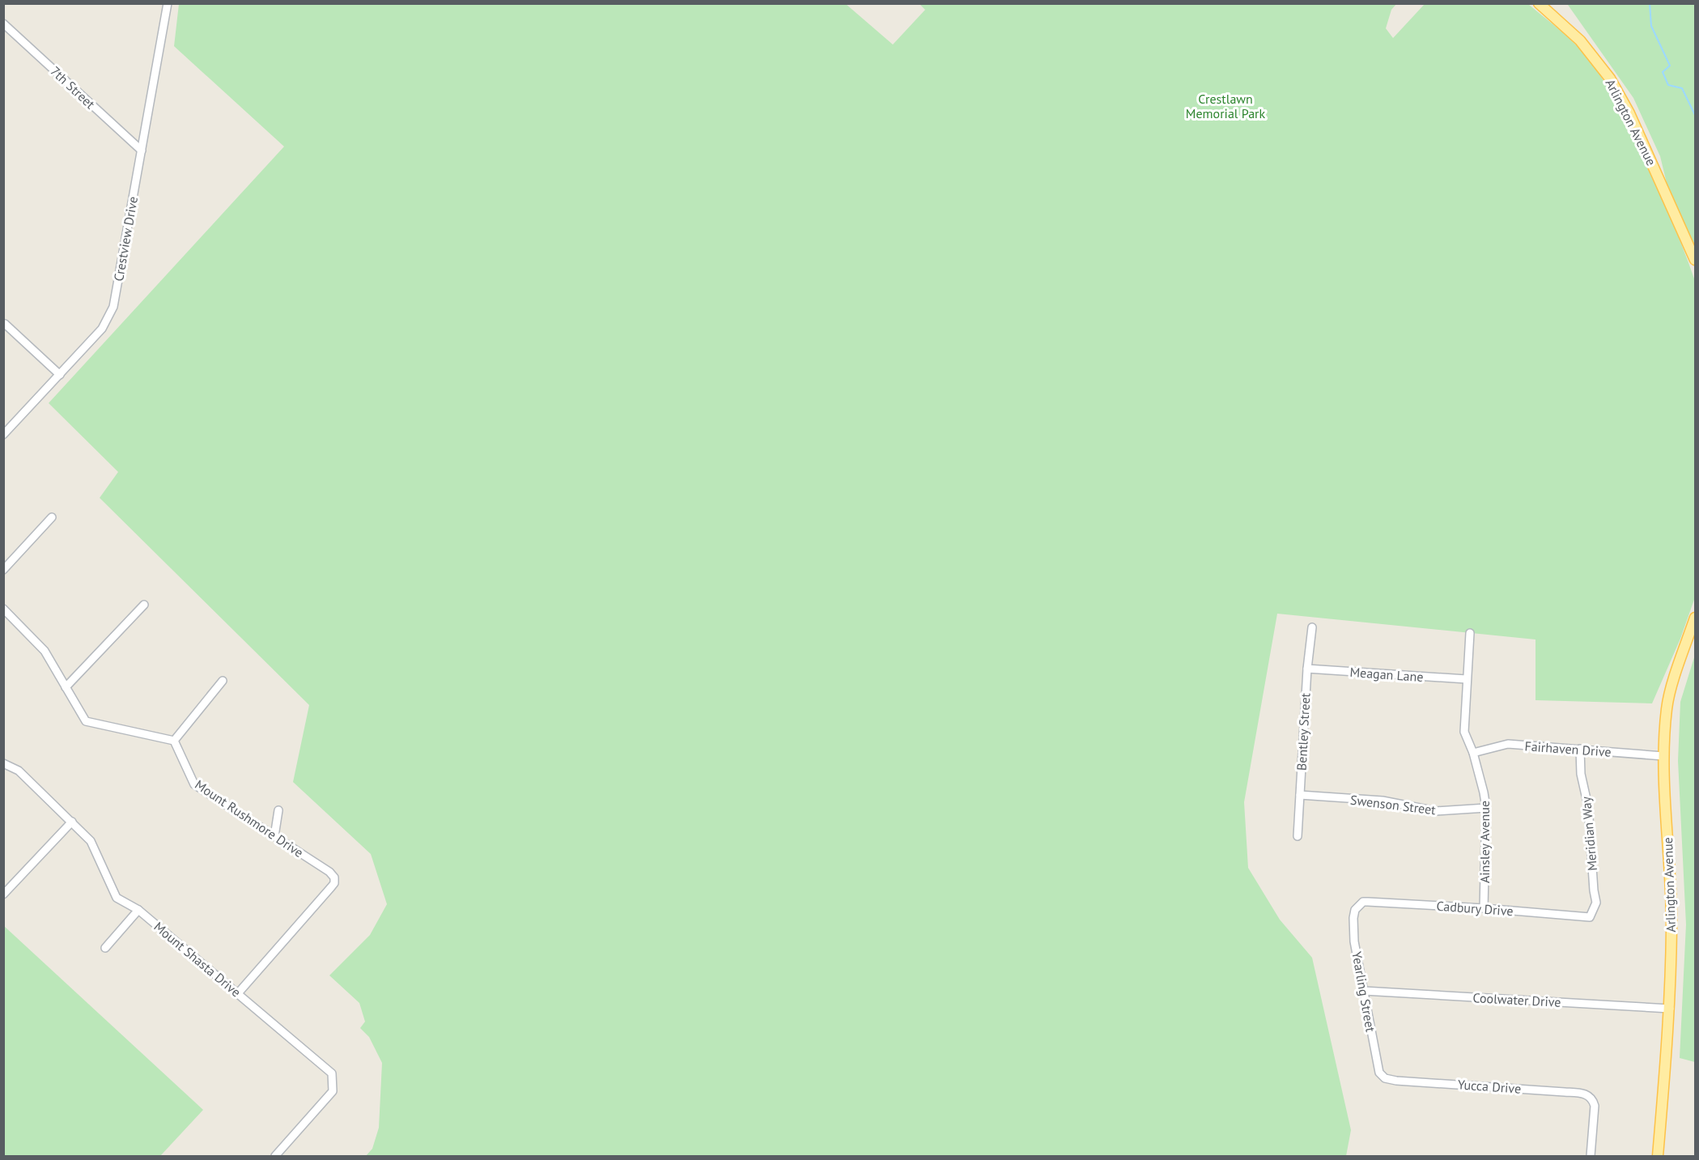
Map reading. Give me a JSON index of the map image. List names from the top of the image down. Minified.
{"streets":{"main road":["Arlington Avenue"],"street":["7th Street","Crestview Drive","Meagan Lane","Bentley Street","Fairhaven Drive","Swenson Street","Mount Rushmore Drive","Meridian Way","Ainsley Avenue","Cadbury Drive","Mount Shasta Drive","Yearling Street","Coolwater Drive","Yucca Drive"]},"crossings":[["7th Street","Crestview Drive"],["Arlington Avenue","Fairhaven Drive"],["Arlington Avenue","Coolwater Drive"],["Meagan Lane","Bentley Street"],["Meagan Lane","Ainsley Avenue"],["Bentley Street","Swenson Street"],["Fairhaven Drive","Meridian Way"],["Fairhaven Drive","Ainsley Avenue"],["Swenson Street","Ainsley Avenue"],["Mount Rushmore Drive","Mount Shasta Drive"],["Meridian Way","Cadbury Drive"],["Ainsley Avenue","Cadbury Drive"],["Cadbury Drive","Yearling Street"],["Yearling Street","Coolwater Drive"],["Yearling Street","Yucca Drive"]],"parks":["Crestlawn Memorial Park"]}
